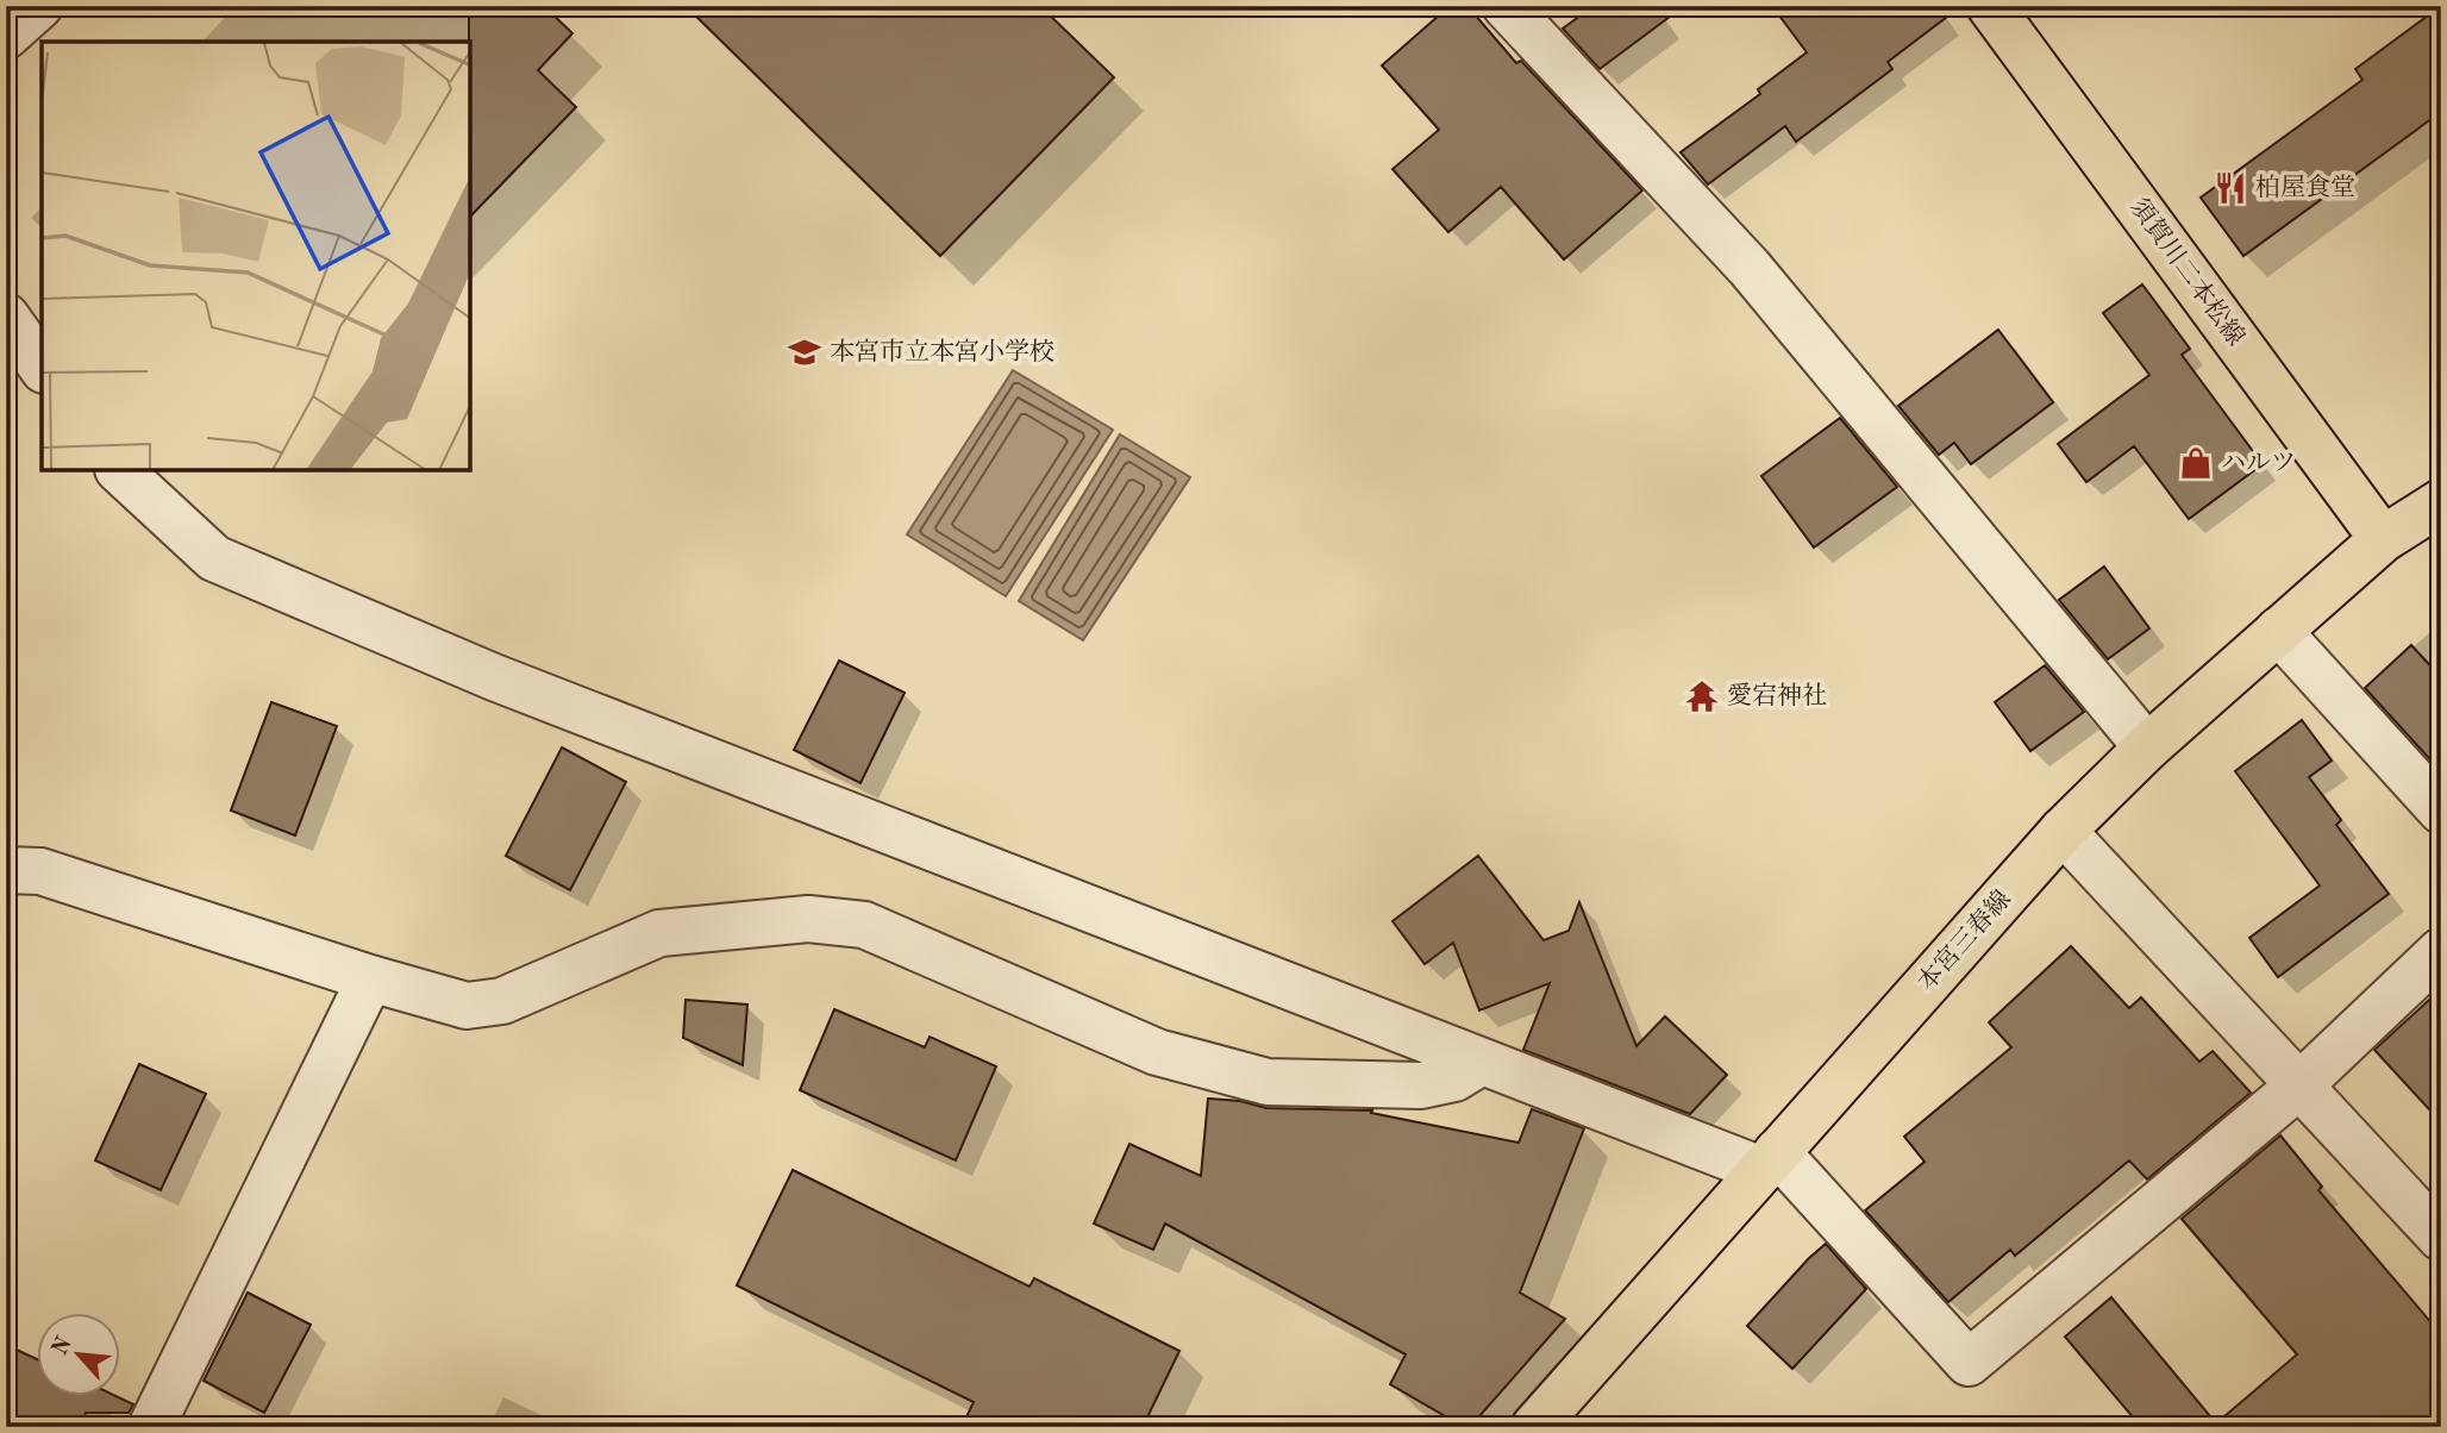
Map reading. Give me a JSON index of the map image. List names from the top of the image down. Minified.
{"streets":{"main road":["須賀川二本松線","本宮三春線"]},"crossings":[["須賀川二本松線","本宮三春線"]],"places":{"restaurant":["柏屋食堂"],"school or university":["本宮市立本宮小学校"],"shop":["ハルツ"],"temple":["愛宕神社"]},"north":"top left"}
